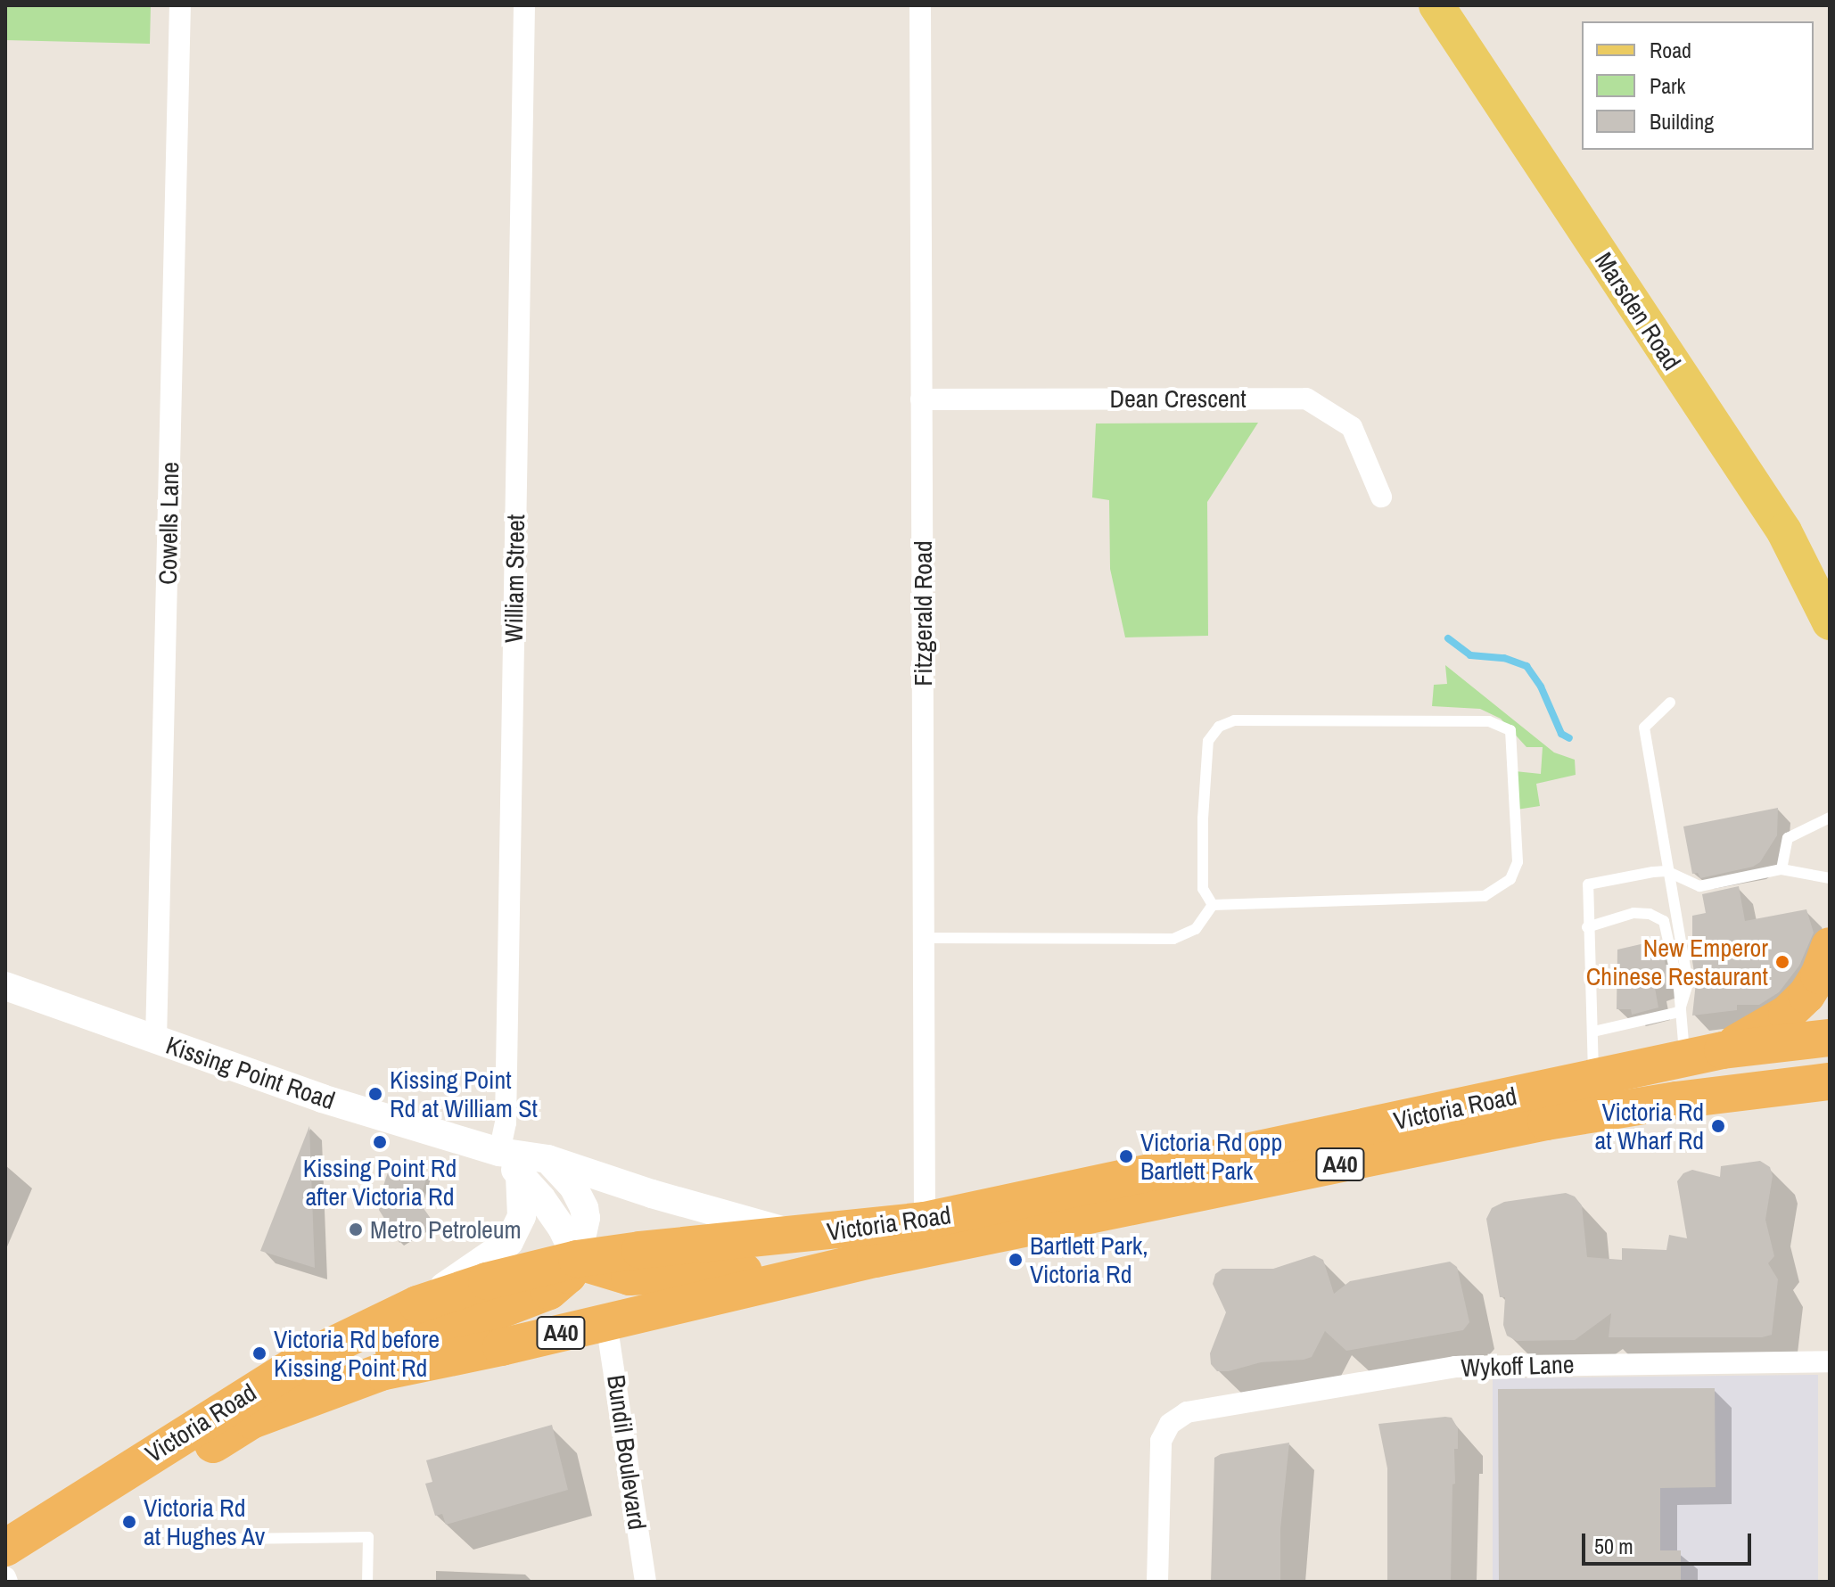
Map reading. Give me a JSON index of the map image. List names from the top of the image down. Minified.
{"streets":{"highway":["Victoria Road","A40"],"main road":["Marsden Road"],"street":["Dean Crescent","Cowells Lane","William Street","Fitzgerald Road","Kissing Point Road","Wykoff Lane","Bundil Boulevard"]},"crossings":[["Dean Crescent","Fitzgerald Road"],["Cowells Lane","Kissing Point Road"],["William Street","Kissing Point Road"],["Fitzgerald Road","Victoria Road"],["Kissing Point Road","Victoria Road"],["Victoria Road","Bundil Boulevard"]],"places":["New Emperor Chinese Restaurant","Kissing Point Rd at William St","Victoria Rd at Wharf Rd","Kissing Point Rd after Victoria Rd","Victoria Rd opp Bartlett Park","Metro Petroleum","Bartlett Park, Victoria Rd","Victoria Rd before Kissing Point Rd","Victoria Rd at Hughes Av"],"legend":["Road","Park","Building"],"scale_bar":"50 m"}
